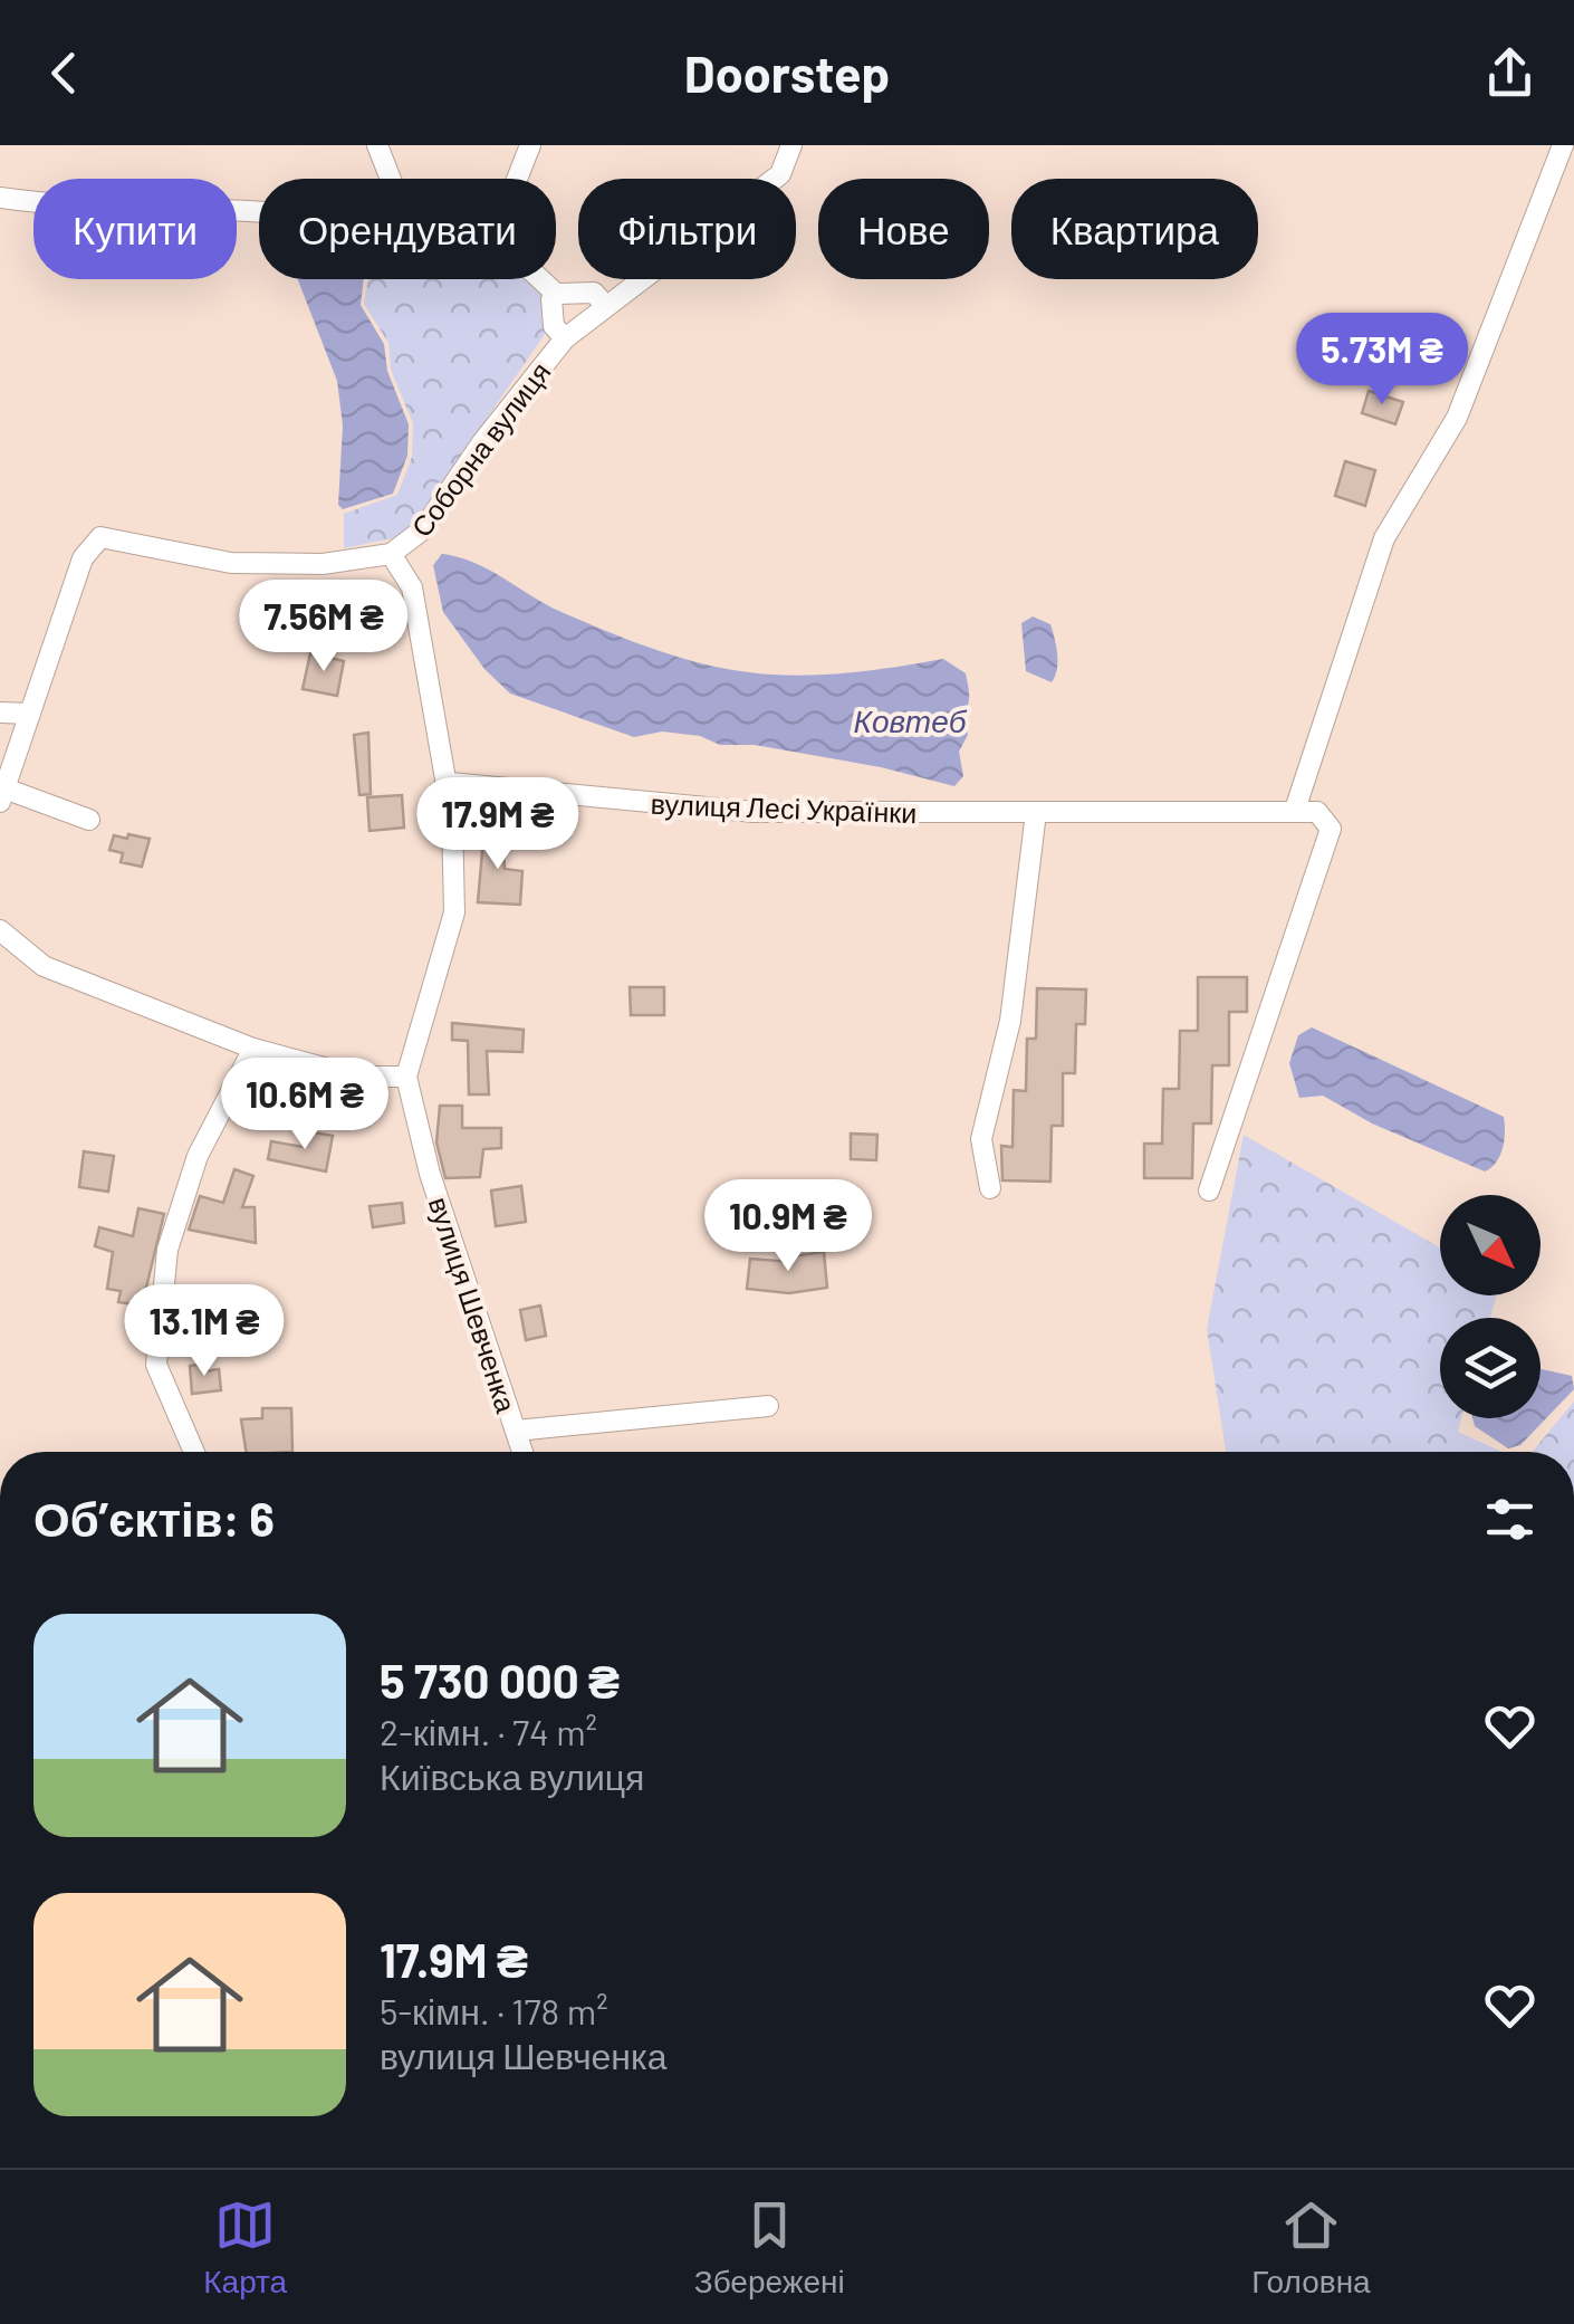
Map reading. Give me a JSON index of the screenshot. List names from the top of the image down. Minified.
{"streets":{"street":["Соборна вулиця","вулиця Лесі Українки","вулиця Шевченка"]},"water":["Ковтеб"],"north":"bottom right","page":{"header":"Doorstep","chip":["Купити","Орендувати","Фільтри","Нове","Квартира"],"price":["5.73M ₴","7.56M ₴","17.9M ₴","10.6M ₴","10.9M ₴","13.1M ₴"],"heading":"Об’єктів: 6","list":[{"name":"5 730 000 ₴","note":"2-кімн. · 74 m² · Київська вулиця"},{"name":"17.9M ₴","note":"5-кімн. · 178 m² · вулиця Шевченка"}],"tabs":["Карта","Збережені","Головна"]}}
